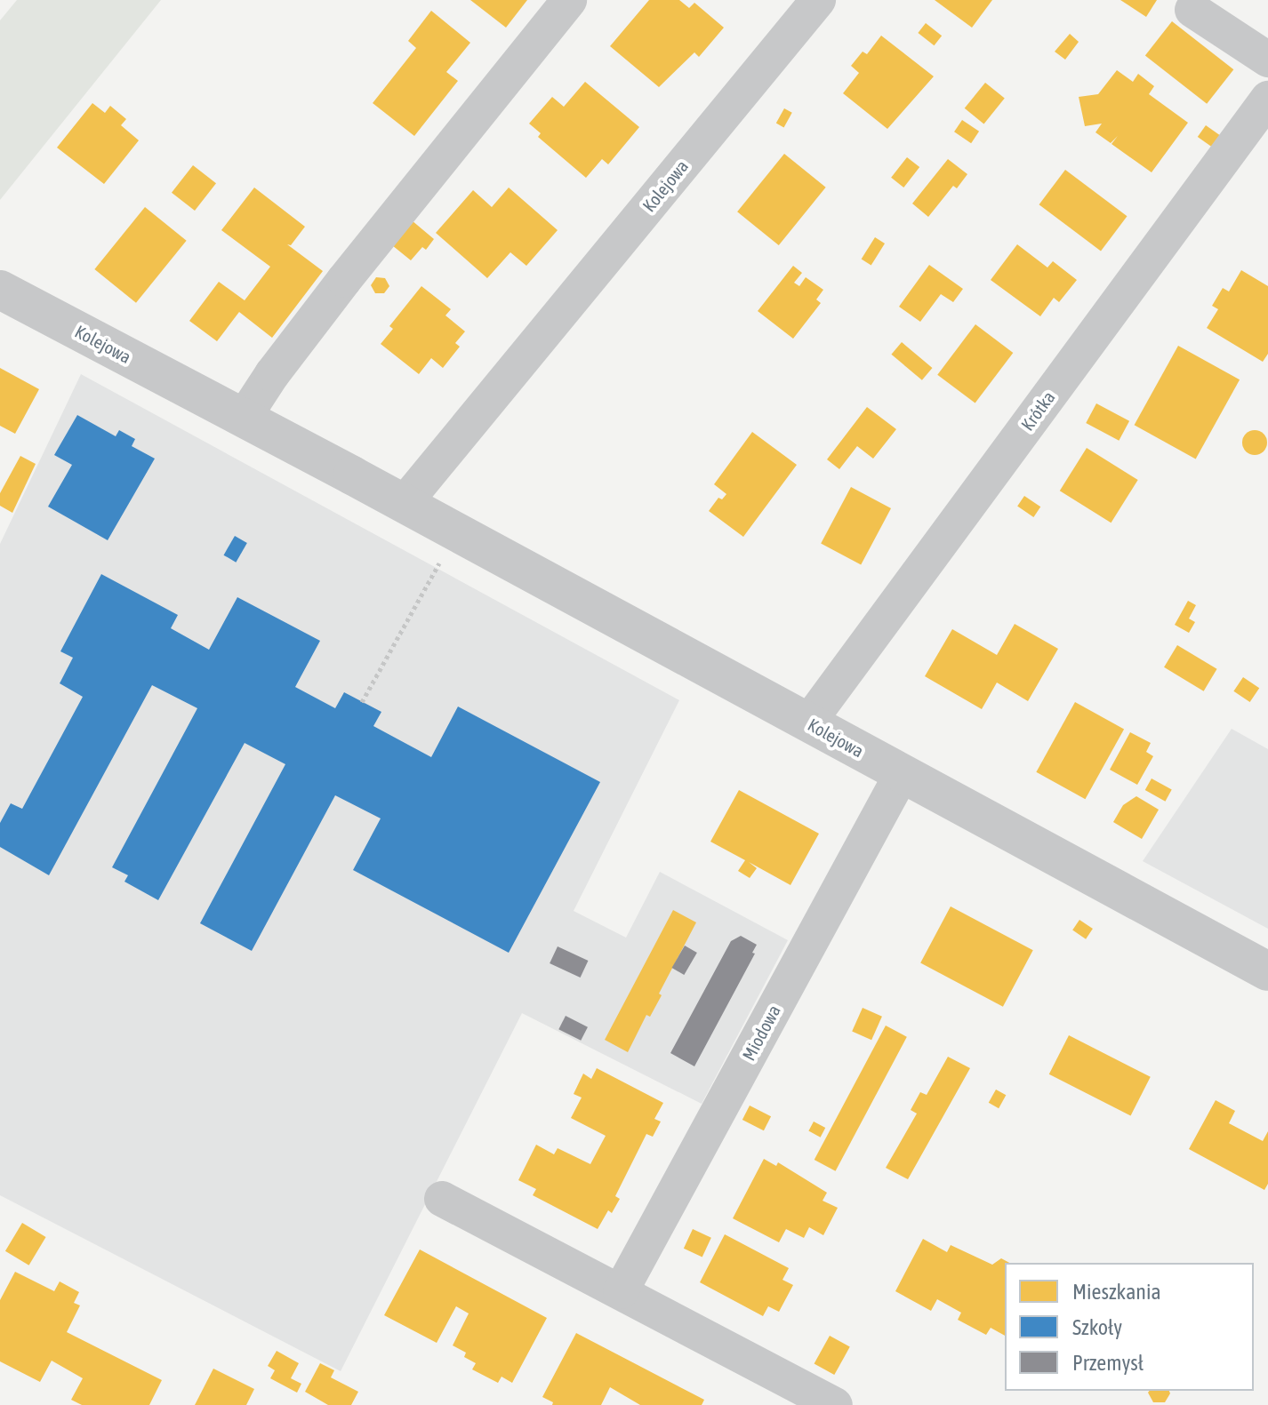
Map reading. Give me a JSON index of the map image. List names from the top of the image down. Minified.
{"streets":{"street":["Kolejowa","Krótka","Miodowa"]},"crossings":[["Kolejowa","Krótka"],["Kolejowa","Miodowa"]],"legend":["Mieszkania","Szkoły","Przemysł"]}
